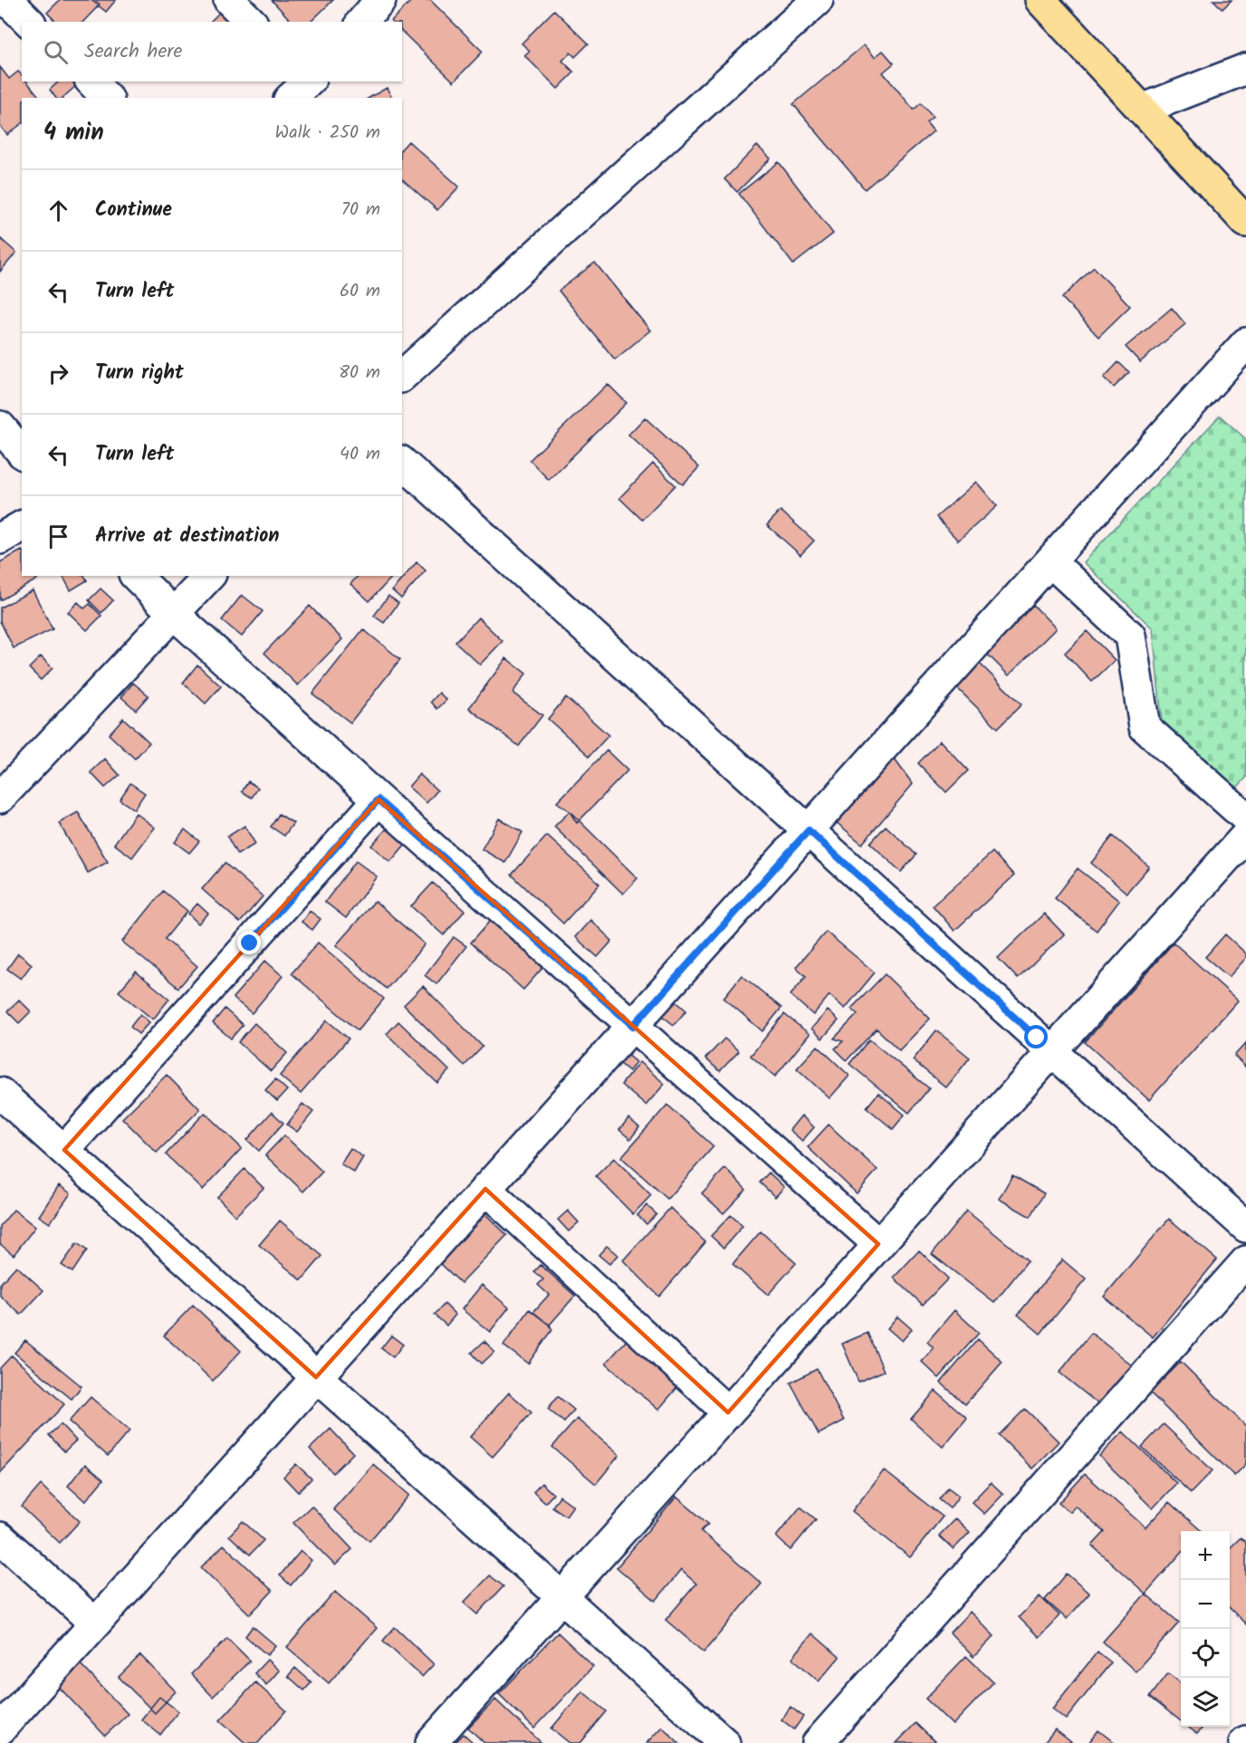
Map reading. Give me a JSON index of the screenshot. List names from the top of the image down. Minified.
{"page":{"search":"Search here","heading":["4 min","Walk · 250 m"],"list":[["Continue","70 m"],["Turn left","60 m"],["Turn right","80 m"],["Turn left","40 m"],"Arrive at destination"],"map_buttons":["+","−"]}}
